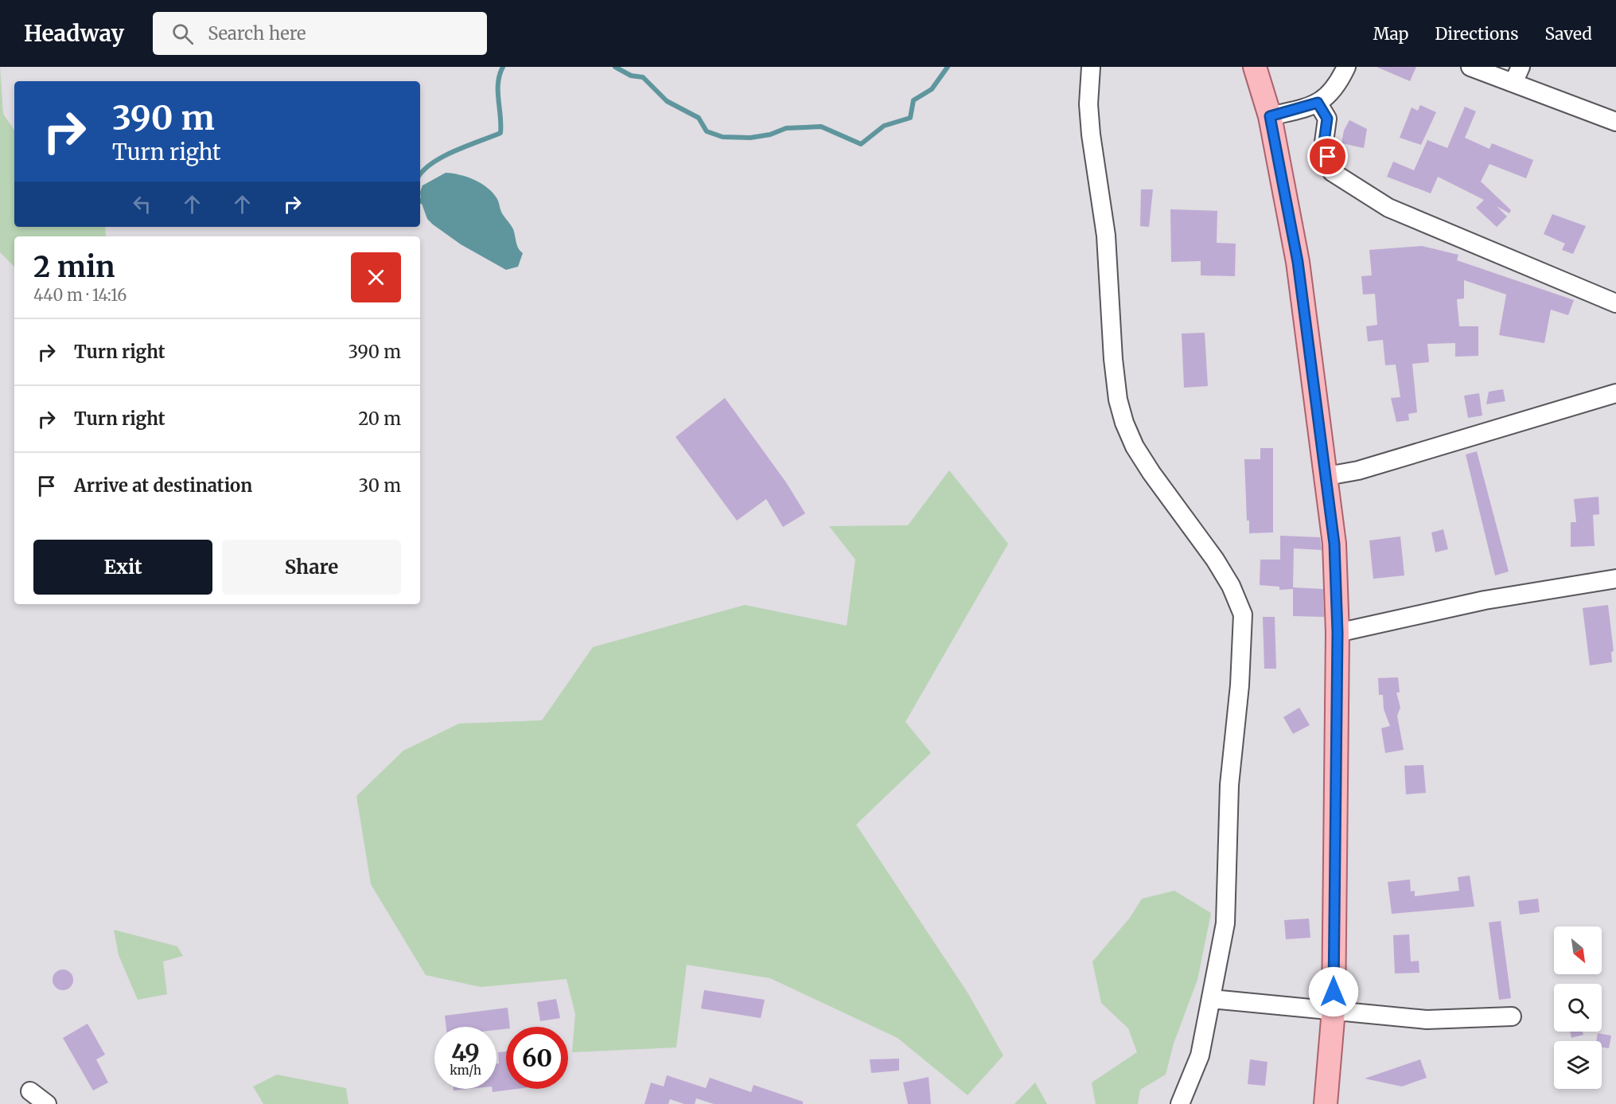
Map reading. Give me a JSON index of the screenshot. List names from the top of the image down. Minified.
{"north":"bottom right","page":{"header":"Headway","search":"Search here","nav":["Map","Directions","Saved"],"turn":["390 m","Turn right"],"heading":["2 min","440 m · 14:16"],"list":[{"name":"Turn right","value":"390 m"},{"name":"Turn right","value":"20 m"},{"name":"Arrive at destination","value":"30 m"}],"buttons":["Exit","Share"],"speed":"49 km/h","limit":"60"}}
